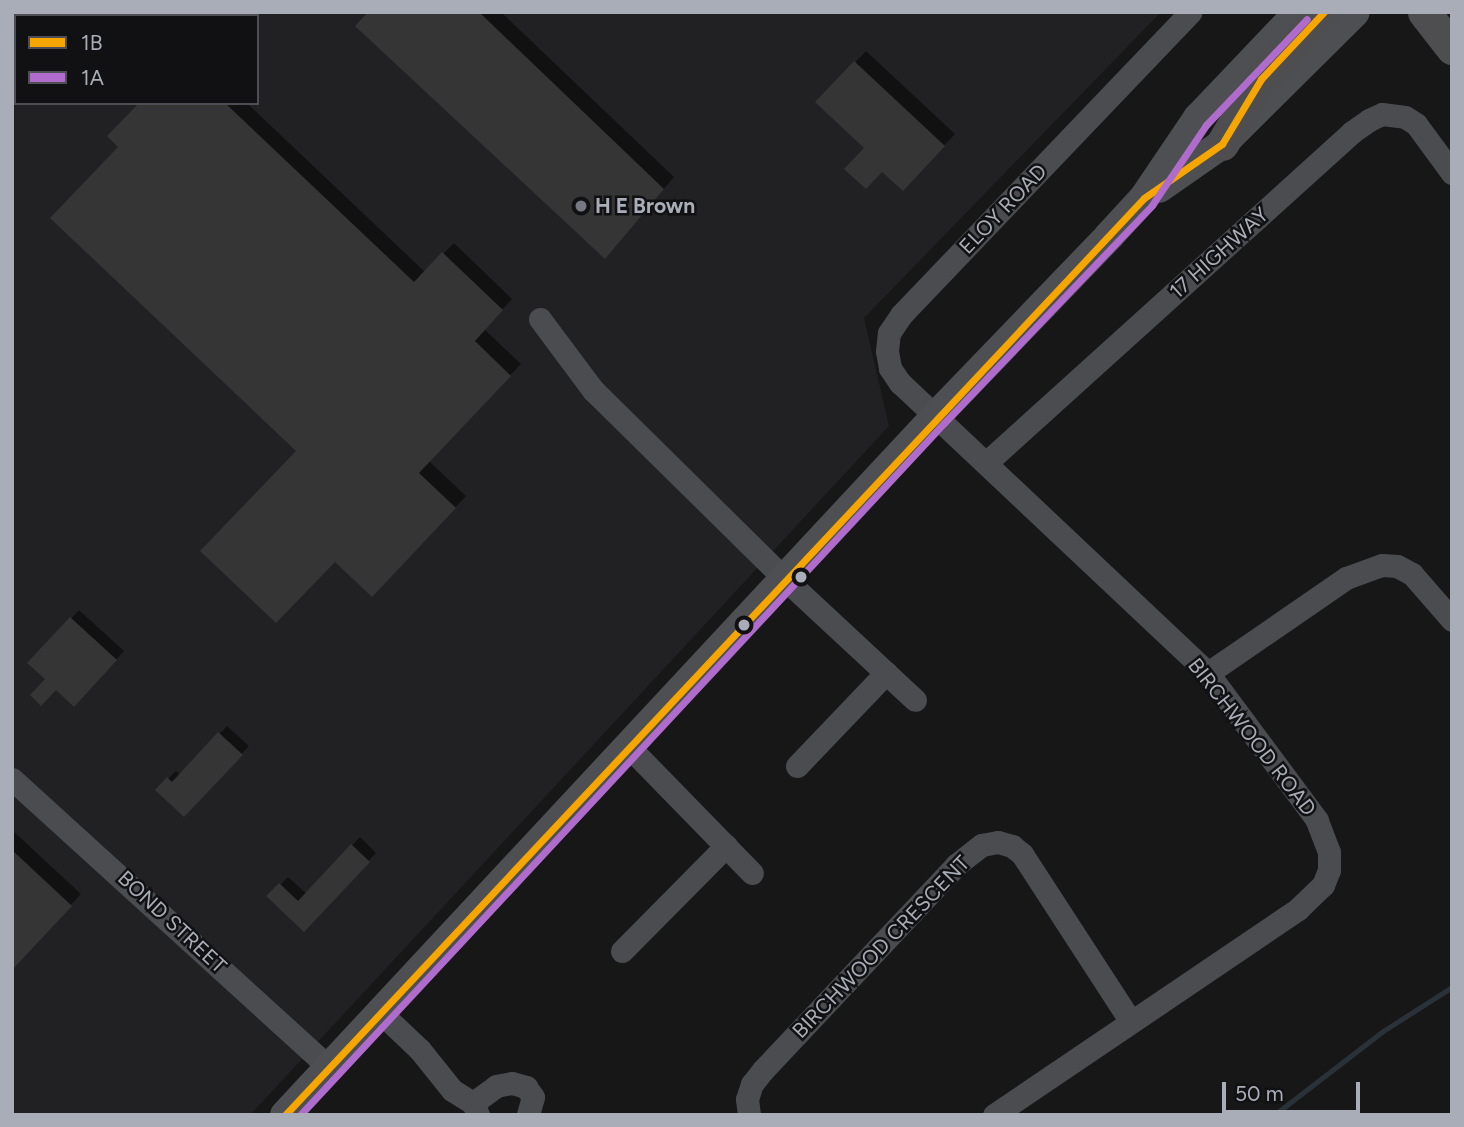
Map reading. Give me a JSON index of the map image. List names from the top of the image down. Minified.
{"streets":{"street":["ELOY ROAD","17 HIGHWAY","BIRCHWOOD ROAD","BOND STREET","BIRCHWOOD CRESCENT"]},"crossings":[["ELOY ROAD","BIRCHWOOD ROAD"],["17 HIGHWAY","BIRCHWOOD ROAD"],["BIRCHWOOD ROAD","BIRCHWOOD CRESCENT"]],"places":["H E Brown"],"lines":["transit line 1B","transit line 1A"],"legend":["1B","1A"],"scale_bar":"50 m"}
